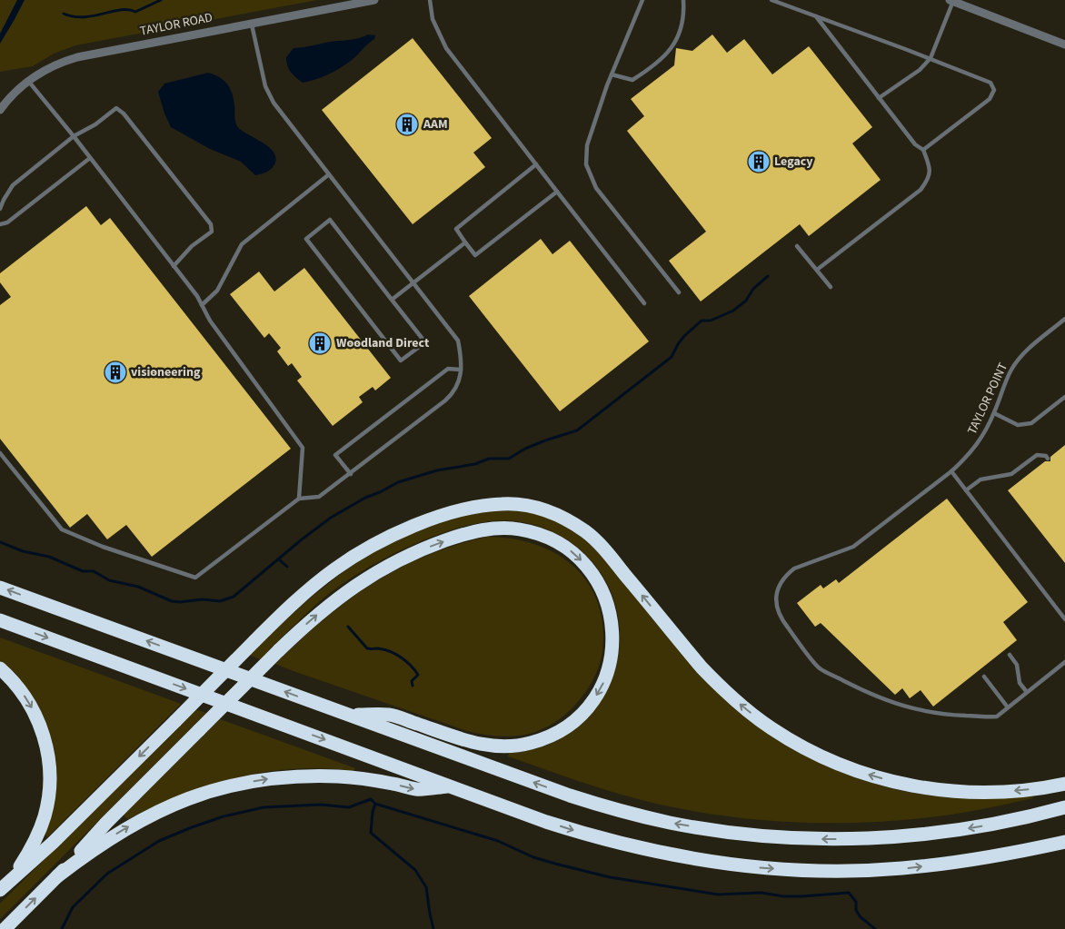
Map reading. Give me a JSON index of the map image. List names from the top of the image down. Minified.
{"streets":{"street":["TAYLOR ROAD"],"lane":["TAYLOR POINT"]},"places":{"building":["AAM","Legacy","Woodland Direct","visioneering"]}}
